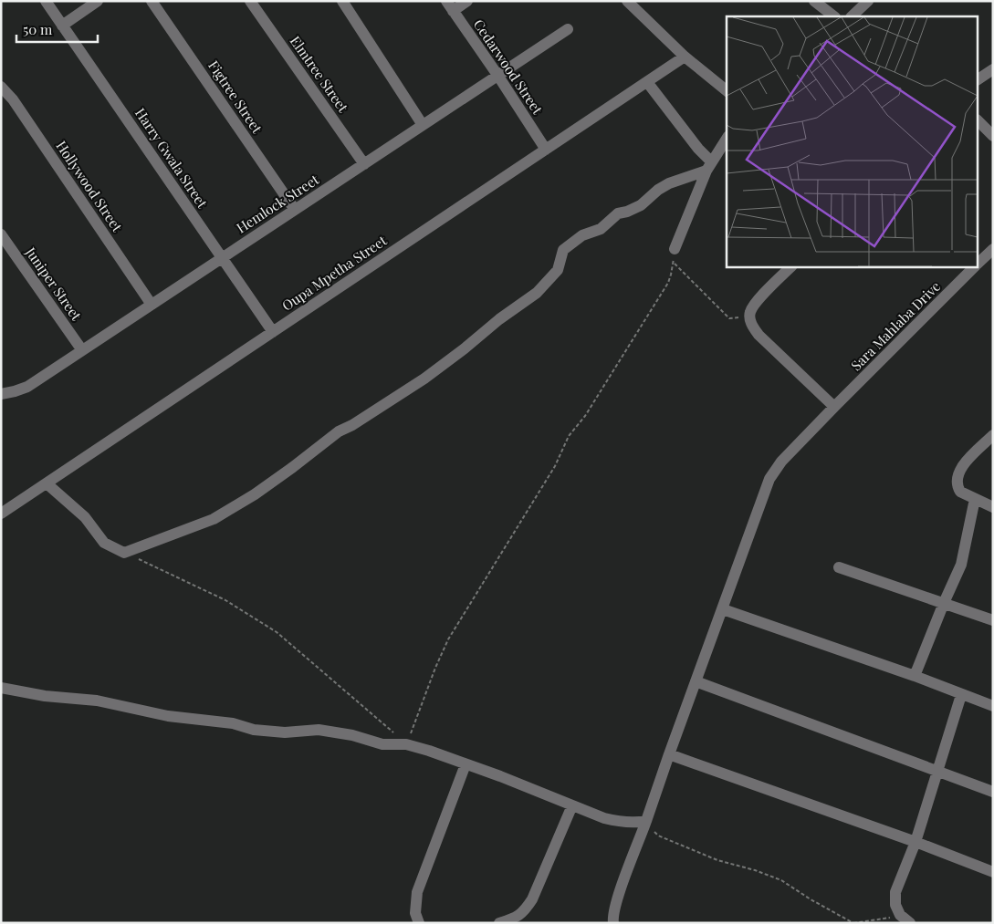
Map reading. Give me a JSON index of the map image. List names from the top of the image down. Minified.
{"streets":{"street":["Cedarwood Street","Elmtree Street","Figtree Street","Harry Gwala Street","Hollywood Street","Hemlock Street","Oupa Mpetha Street","Juniper Street","Sara Mahlaba Drive"]},"crossings":[["Cedarwood Street","Hemlock Street"],["Cedarwood Street","Oupa Mpetha Street"],["Elmtree Street","Hemlock Street"],["Figtree Street","Hemlock Street"],["Harry Gwala Street","Hemlock Street"],["Harry Gwala Street","Oupa Mpetha Street"],["Hollywood Street","Hemlock Street"],["Hemlock Street","Juniper Street"]],"scale_bar":"50 m"}
